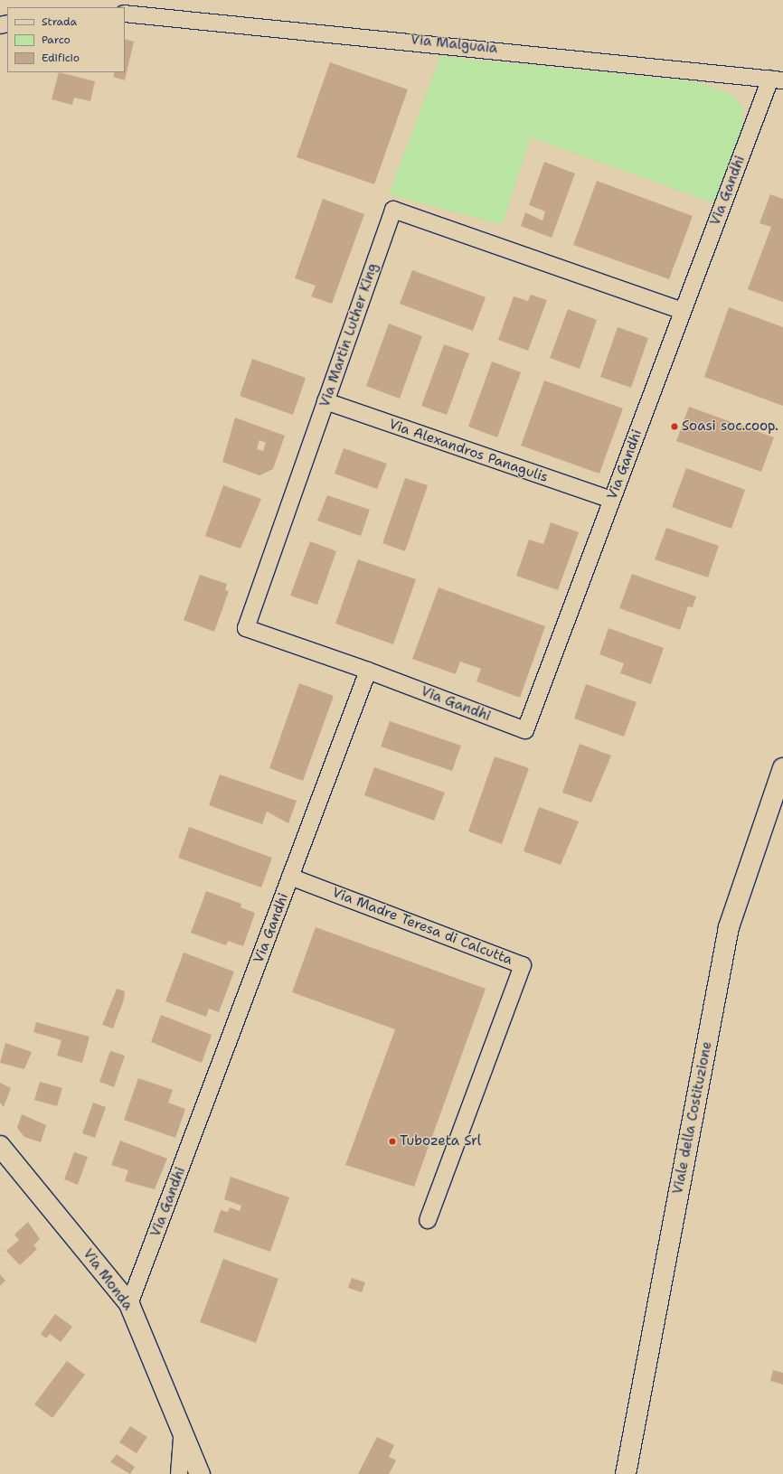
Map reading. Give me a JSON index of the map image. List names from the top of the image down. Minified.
{"streets":{"main road":["Viale della Costituzione","Via Monda"],"street":["Via Malguaia","Via Gandhi","Via Martin Luther King","Via Alexandros Panagulis","Via Madre Teresa di Calcutta"]},"crossings":[["Via Malguaia","Via Gandhi"],["Via Gandhi","Via Martin Luther King"],["Via Gandhi","Via Alexandros Panagulis"],["Via Gandhi","Via Madre Teresa di Calcutta"],["Via Gandhi","Via Monda"],["Via Martin Luther King","Via Alexandros Panagulis"]],"places":["Soasi soc.coop.","Tubozeta Srl"],"legend":["Strada","Parco","Edificio"]}
